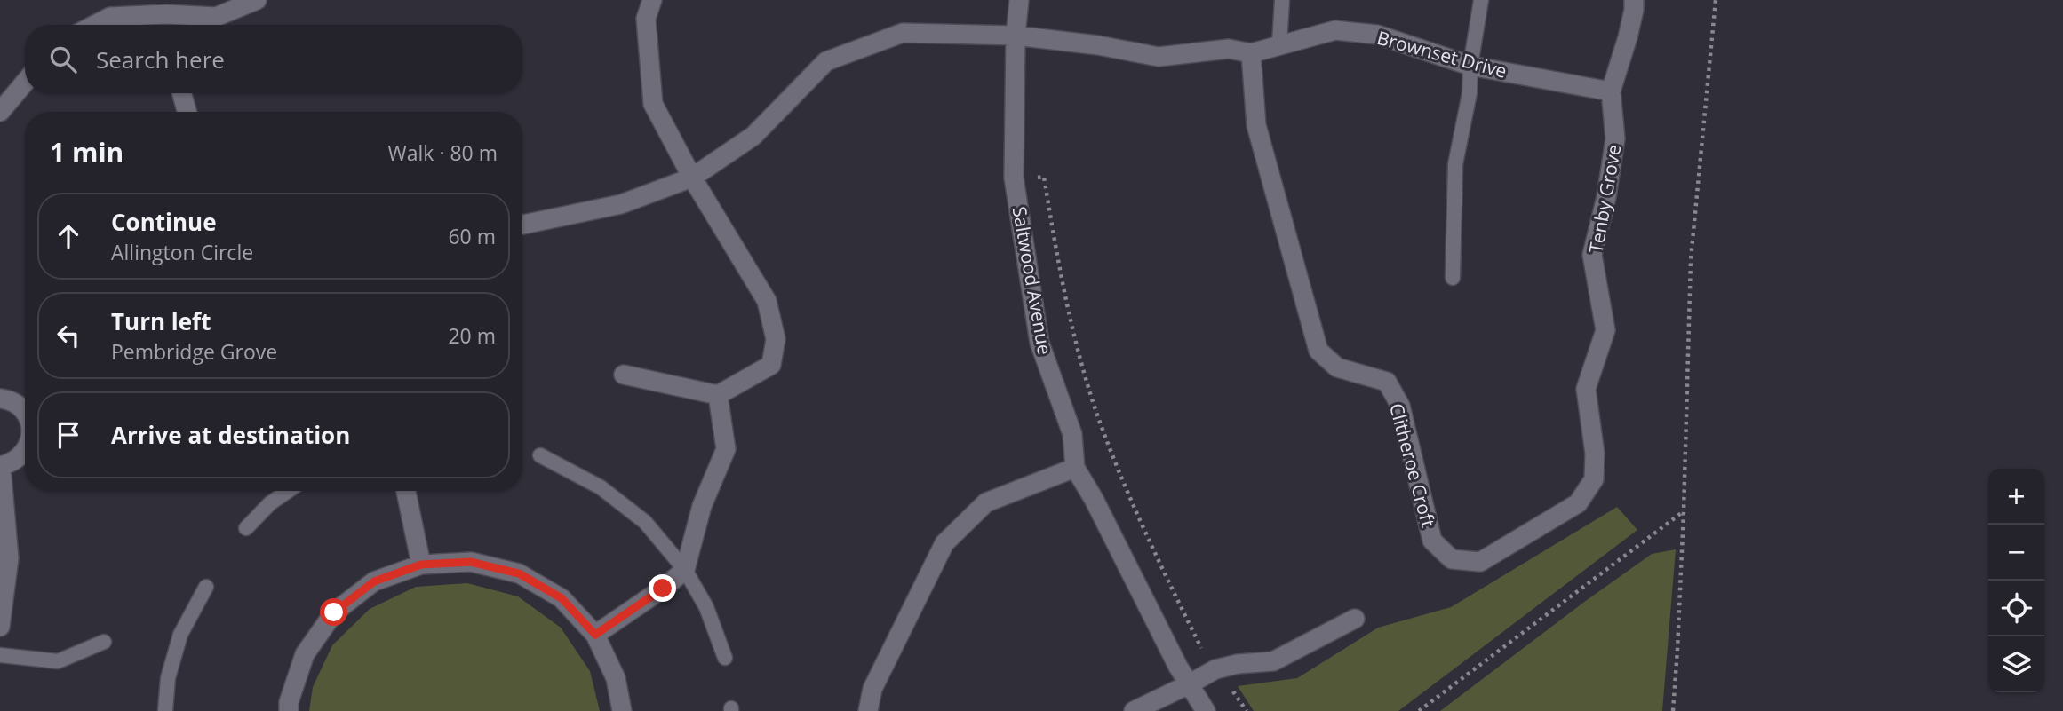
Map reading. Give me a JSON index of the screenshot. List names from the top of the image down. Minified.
{"streets":{"street":["Brownset Drive","Tenby Grove","Saltwood Avenue","Clitheroe Croft"]},"crossings":[["Brownset Drive","Tenby Grove"],["Brownset Drive","Saltwood Avenue"],["Brownset Drive","Clitheroe Croft"],["Tenby Grove","Clitheroe Croft"]],"page":{"search":"Search here","heading":["1 min","Walk · 80 m"],"list":[["Continue","Allington Circle","60 m"],["Turn left","Pembridge Grove","20 m"],"Arrive at destination"],"map_buttons":["+","−"]}}
